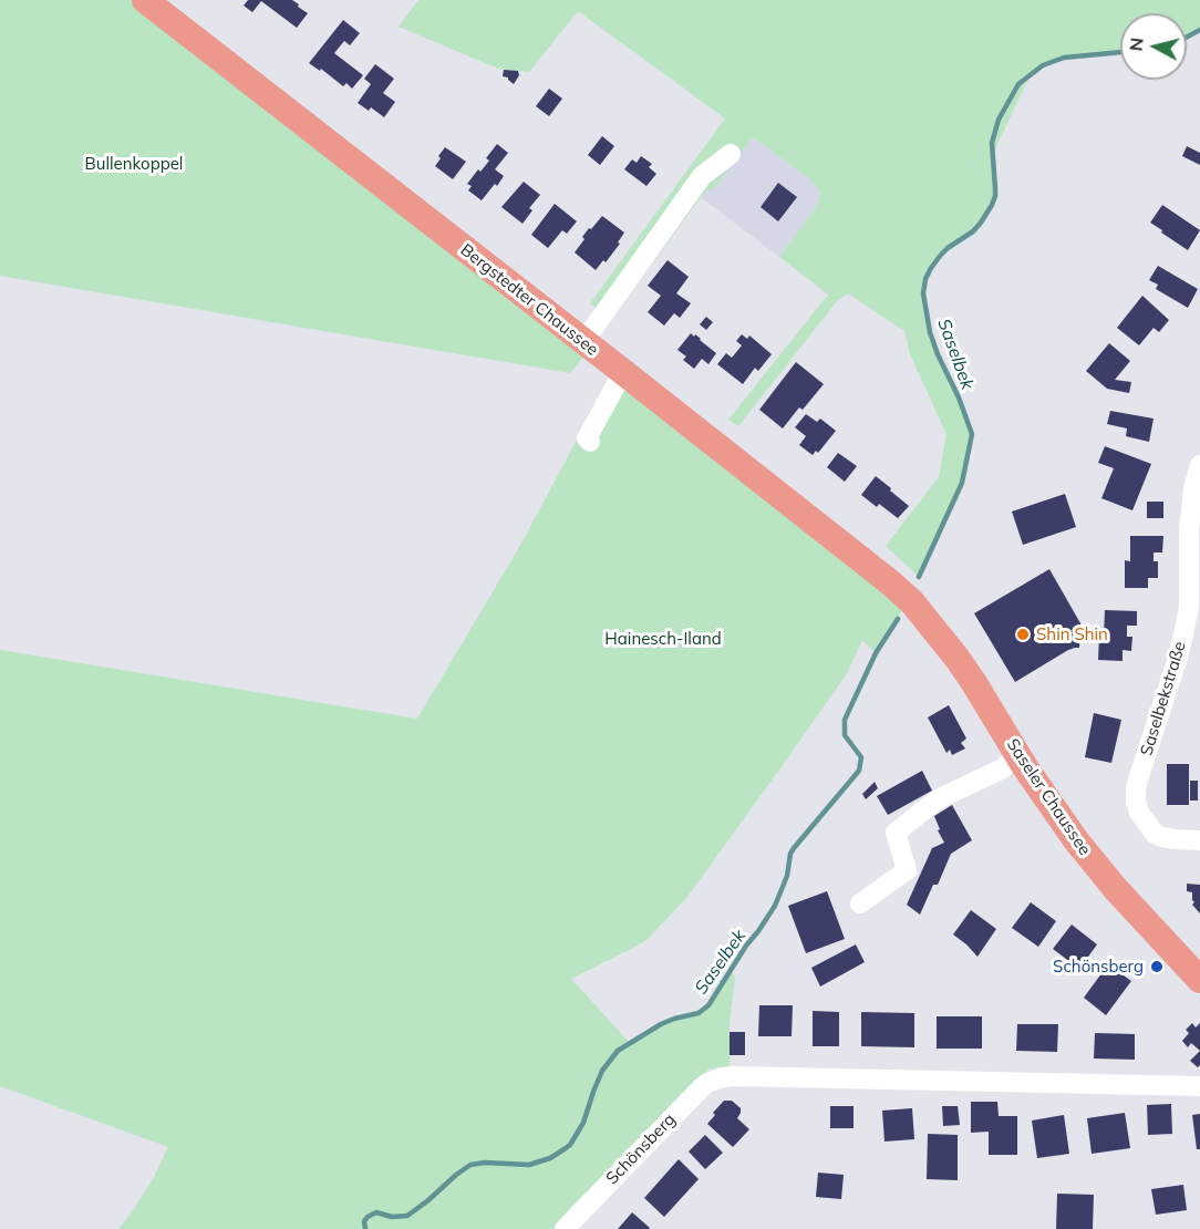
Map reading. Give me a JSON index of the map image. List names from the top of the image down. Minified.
{"streets":{"main road":["Bergstedter Chaussee","Saseler Chaussee"],"street":["Saselbekstraße","Schönsberg"]},"crossings":[["Bergstedter Chaussee","Saseler Chaussee"]],"water":["Saselbek"],"parks":["Bullenkoppel","Hainesch-Iland"],"places":["Shin Shin","Schönsberg"],"north":"left"}
